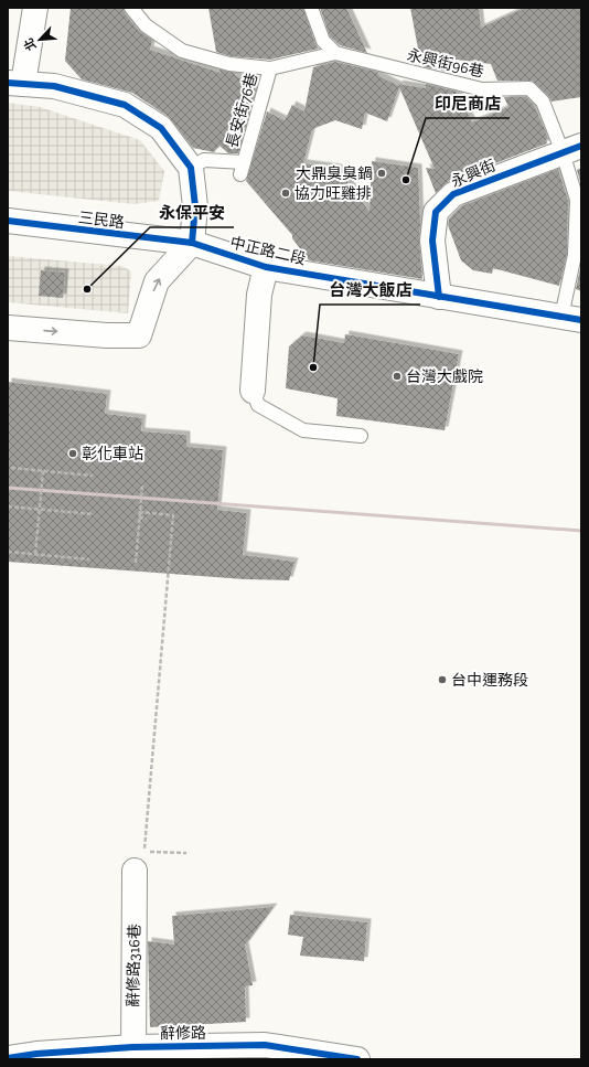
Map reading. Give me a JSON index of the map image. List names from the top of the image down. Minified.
{"streets":{"street":["永興街","三民路","中正路二段","辭修路316巷","辭修路"],"lane":["永興街96巷","長安街76巷"]},"crossings":[["永興街96巷","長安街76巷"],["永興街96巷","永興街"],["永興街96巷","中正路二段"],["永興街","中正路二段"],["三民路","中正路二段"],["辭修路316巷","辭修路"]],"places":["大鼎臭臭鍋","印尼商店","協力旺雞排","永保平安","台灣大飯店","台灣大戲院","彰化車站","台中運務段"],"north":"bottom left"}
